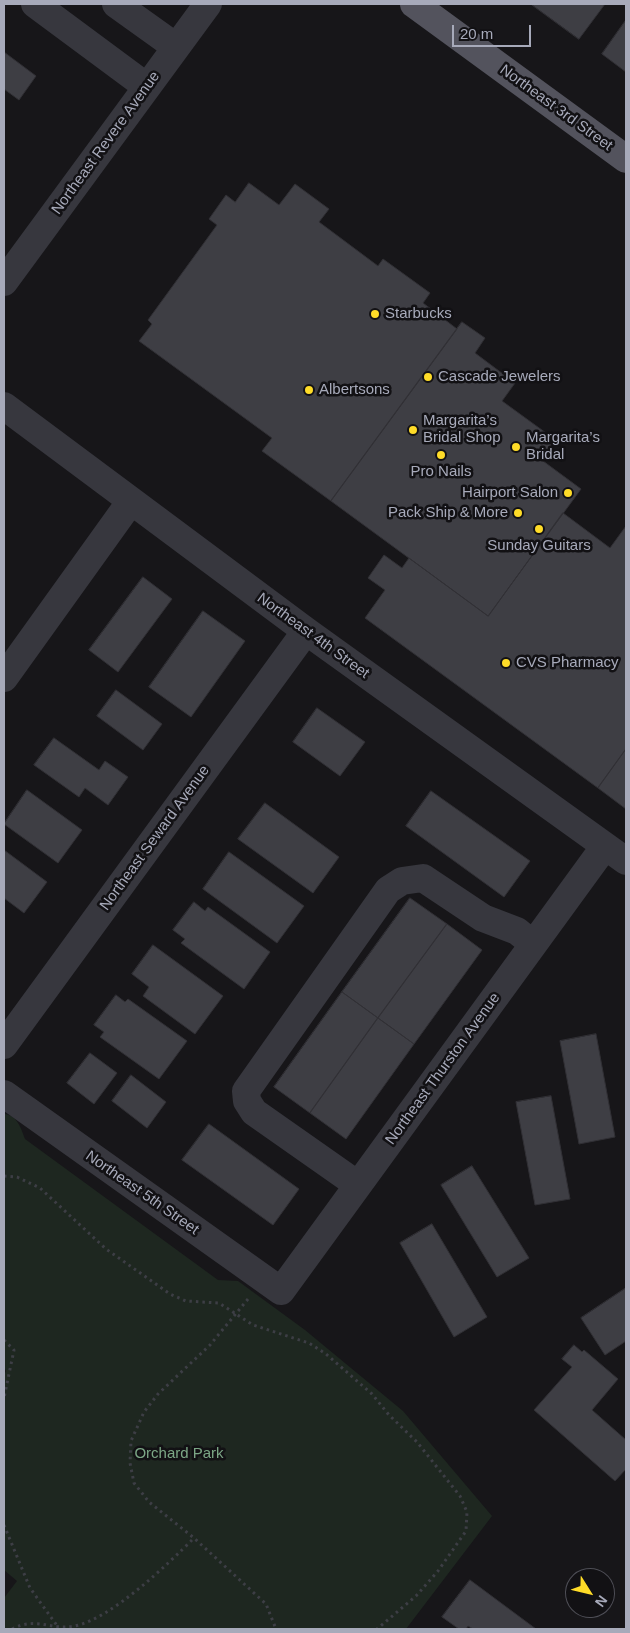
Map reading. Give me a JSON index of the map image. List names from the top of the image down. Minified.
{"streets":{"main road":["Northeast 3rd Street"],"street":["Northeast Revere Avenue","Northeast 4th Street","Northeast Seward Avenue","Northeast Thurston Avenue","Northeast 5th Street"]},"crossings":[["Northeast 4th Street","Northeast Seward Avenue"],["Northeast 4th Street","Northeast Thurston Avenue"],["Northeast Thurston Avenue","Northeast 5th Street"]],"parks":["Orchard Park"],"places":["Starbucks","Cascade Jewelers","Albertsons","Margarita’s Bridal Shop","Margarita’s Bridal","Pro Nails","Hairport Salon","Pack Ship & More","Sunday Guitars","CVS Pharmacy"],"scale_bar":"20 m","north":"bottom right"}
